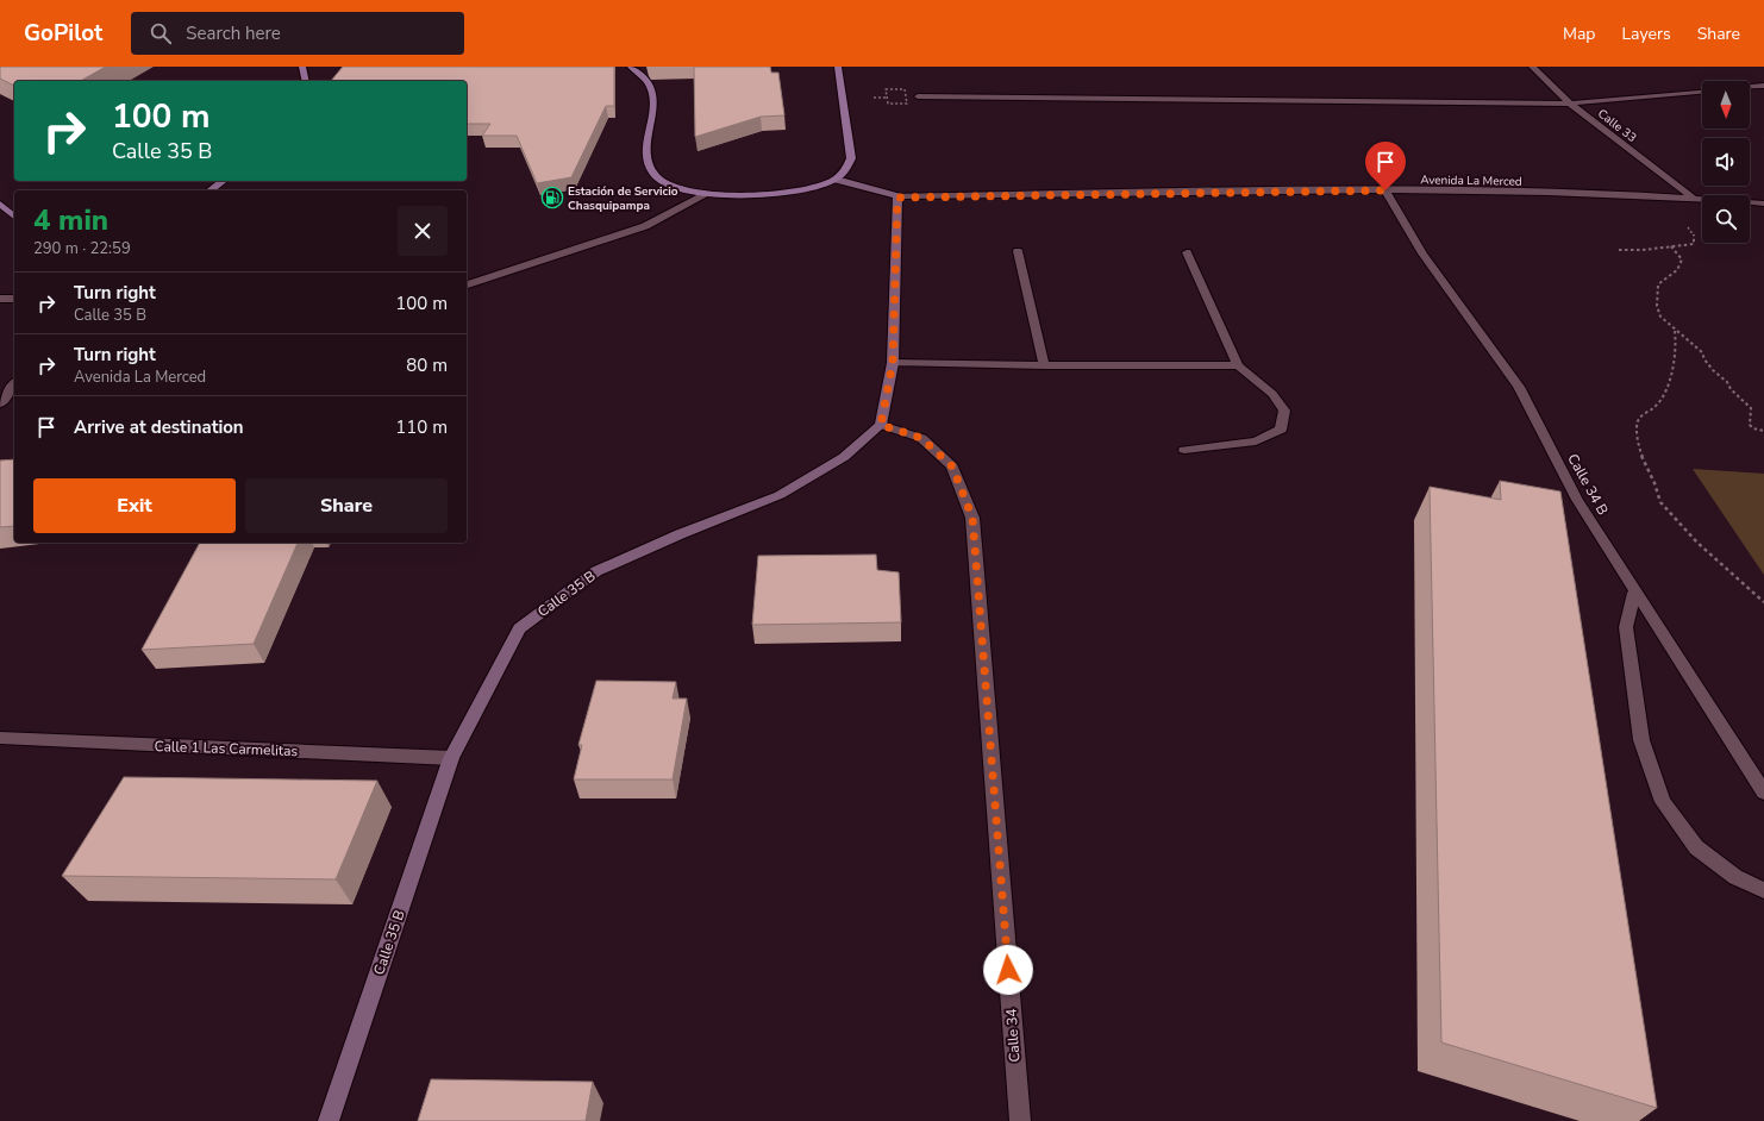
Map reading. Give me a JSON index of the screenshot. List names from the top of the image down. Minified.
{"streets":{"street":["Calle 33","Avenida La Merced","Calle 34 B","Calle 35 B","Calle 1 Las Carmelitas","Calle 34"]},"crossings":[["Calle 33","Avenida La Merced"],["Avenida La Merced","Calle 34 B"],["Calle 35 B","Calle 1 Las Carmelitas"],["Calle 35 B","Calle 34"]],"places":{"fuel station":["Estación de Servicio Chasquipampa"]},"north":"bottom","page":{"header":"GoPilot","search":"Search here","nav":["Map","Layers","Share"],"turn":["100 m","Calle 35 B"],"heading":["4 min","290 m · 22:59"],"list":[{"name":"Turn right","note":"Calle 35 B","value":"100 m"},{"name":"Turn right","note":"Avenida La Merced","value":"80 m"},{"name":"Arrive at destination","value":"110 m"}],"buttons":["Exit","Share"]}}
